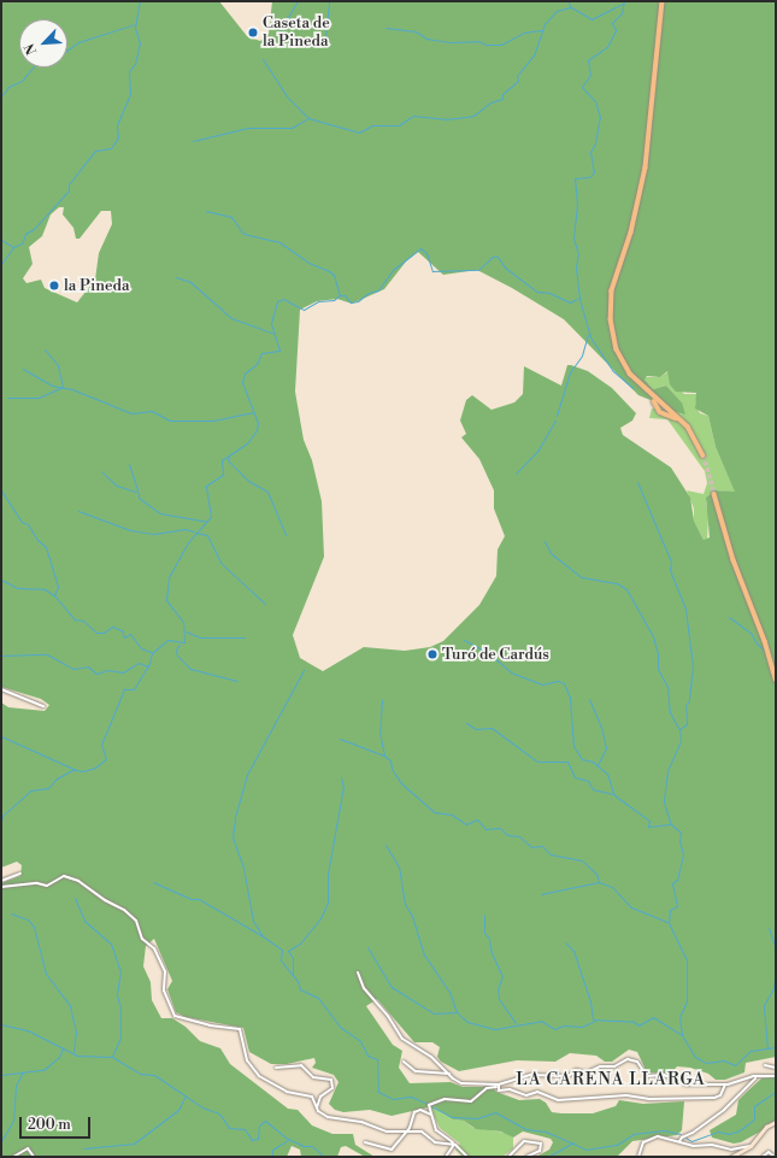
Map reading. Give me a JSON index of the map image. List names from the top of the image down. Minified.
{"districts":["LA CARENA LLARGA"],"places":["Caseta de la Pineda","la Pineda","Turó de Cardús"],"scale_bar":"200 m","north":"bottom left"}
